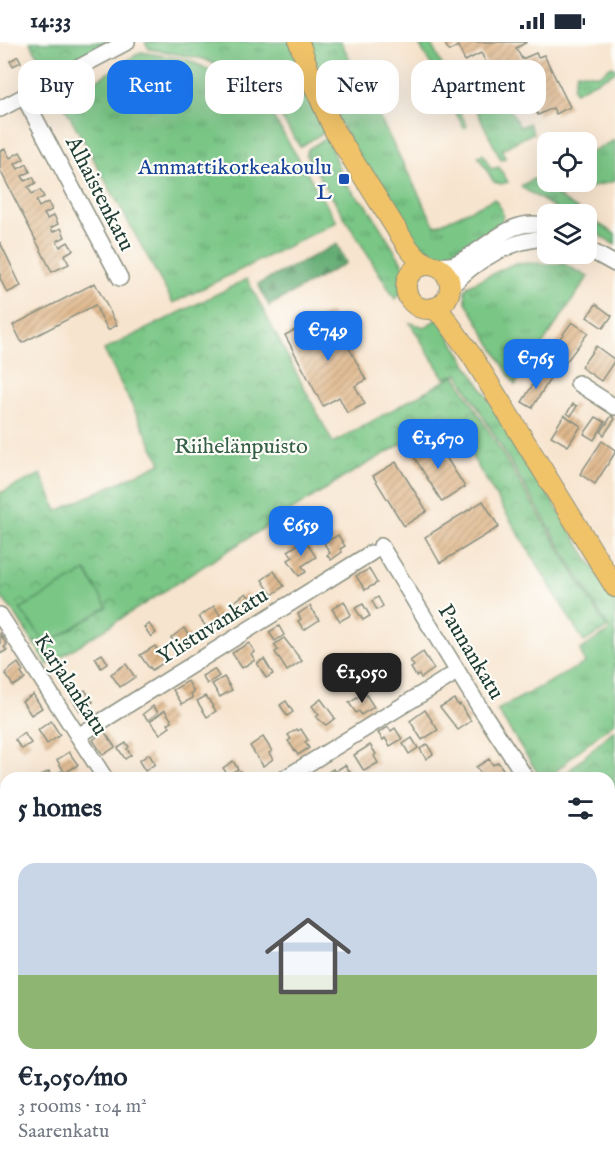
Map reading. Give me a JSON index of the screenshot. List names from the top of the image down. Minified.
{"streets":{"street":["Alhaistenkatu","Ylistuvankatu","Paunankatu","Karjalankatu"]},"crossings":[["Ylistuvankatu","Paunankatu"],["Ylistuvankatu","Karjalankatu"]],"parks":["Riihelänpuisto"],"places":{"transit":["Ammattikorkeakoulu L"]},"page":{"status":"14:33","chip":["Buy","Rent","Filters","New","Apartment"],"price":["€749","€765","€1,670","€659","€1,050"],"heading":"5 homes","list":[{"name":"€1,050/mo","note":"3 rooms · 104 m² · Saarenkatu"}]}}
